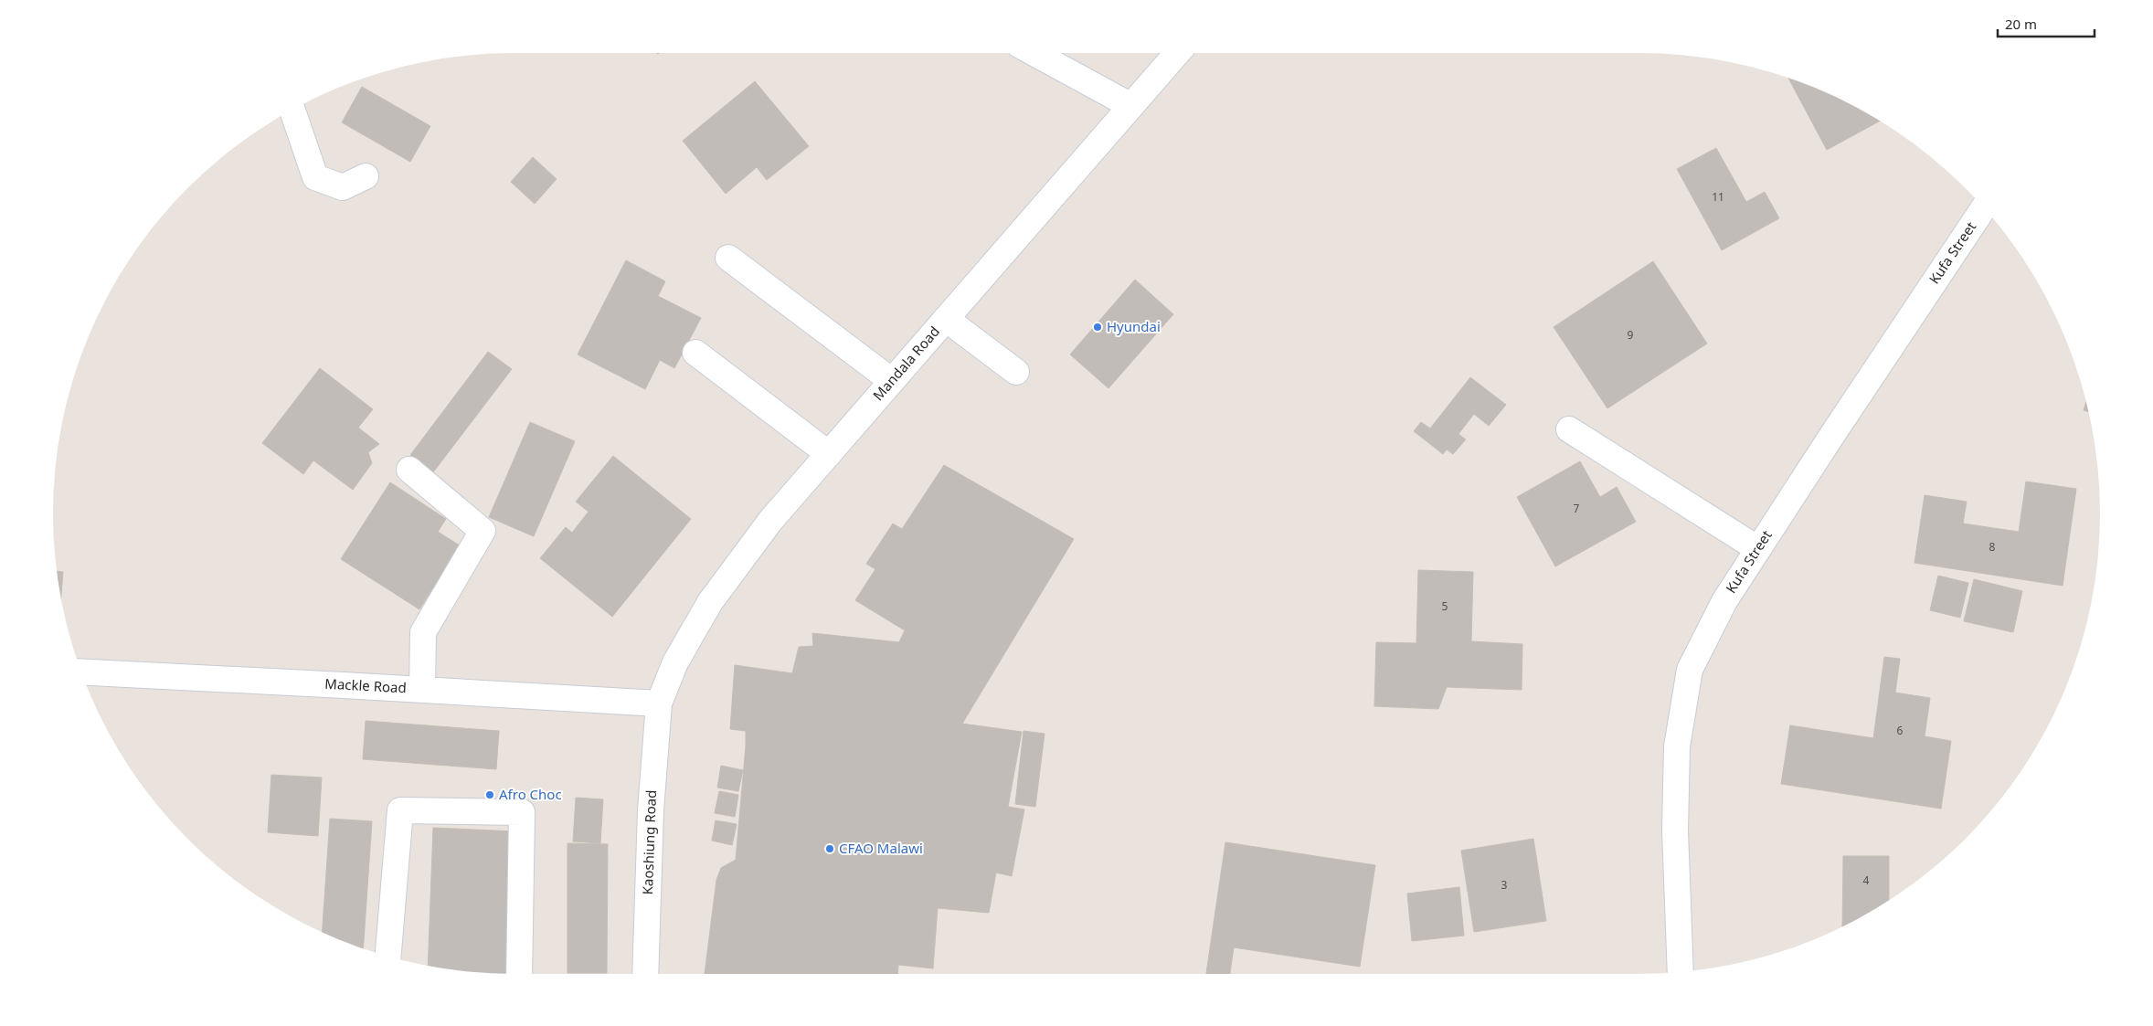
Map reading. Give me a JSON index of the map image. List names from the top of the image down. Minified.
{"streets":{"street":["Kufa Street","Mandala Road","Mackle Road","Kaoshiung Road"]},"crossings":[["Mandala Road","Mackle Road"],["Mandala Road","Kaoshiung Road"],["Mackle Road","Kaoshiung Road"]],"places":["Hyundai","Afro Choc","CFAO Malawi"],"house_numbers":["11","9","7","8","5","6","4","3"],"scale_bar":"20 m"}
